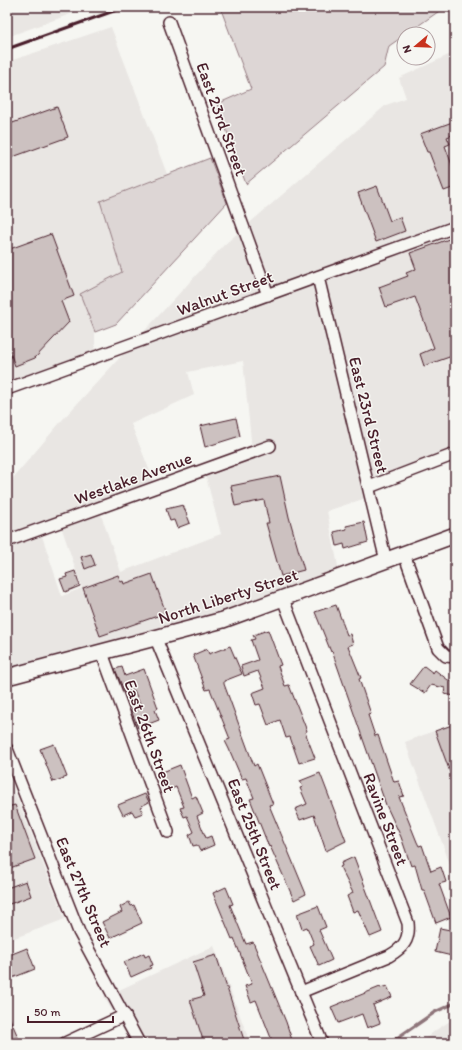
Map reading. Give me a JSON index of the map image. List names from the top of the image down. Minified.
{"streets":{"street":["East 23rd Street","Walnut Street","Westlake Avenue","North Liberty Street","East 26th Street","Ravine Street","East 25th Street","East 27th Street"]},"crossings":[["East 23rd Street","Walnut Street"],["East 23rd Street","North Liberty Street"],["North Liberty Street","East 26th Street"],["North Liberty Street","Ravine Street"],["North Liberty Street","East 25th Street"],["Ravine Street","East 25th Street"]],"scale_bar":"50 m","north":"left"}
